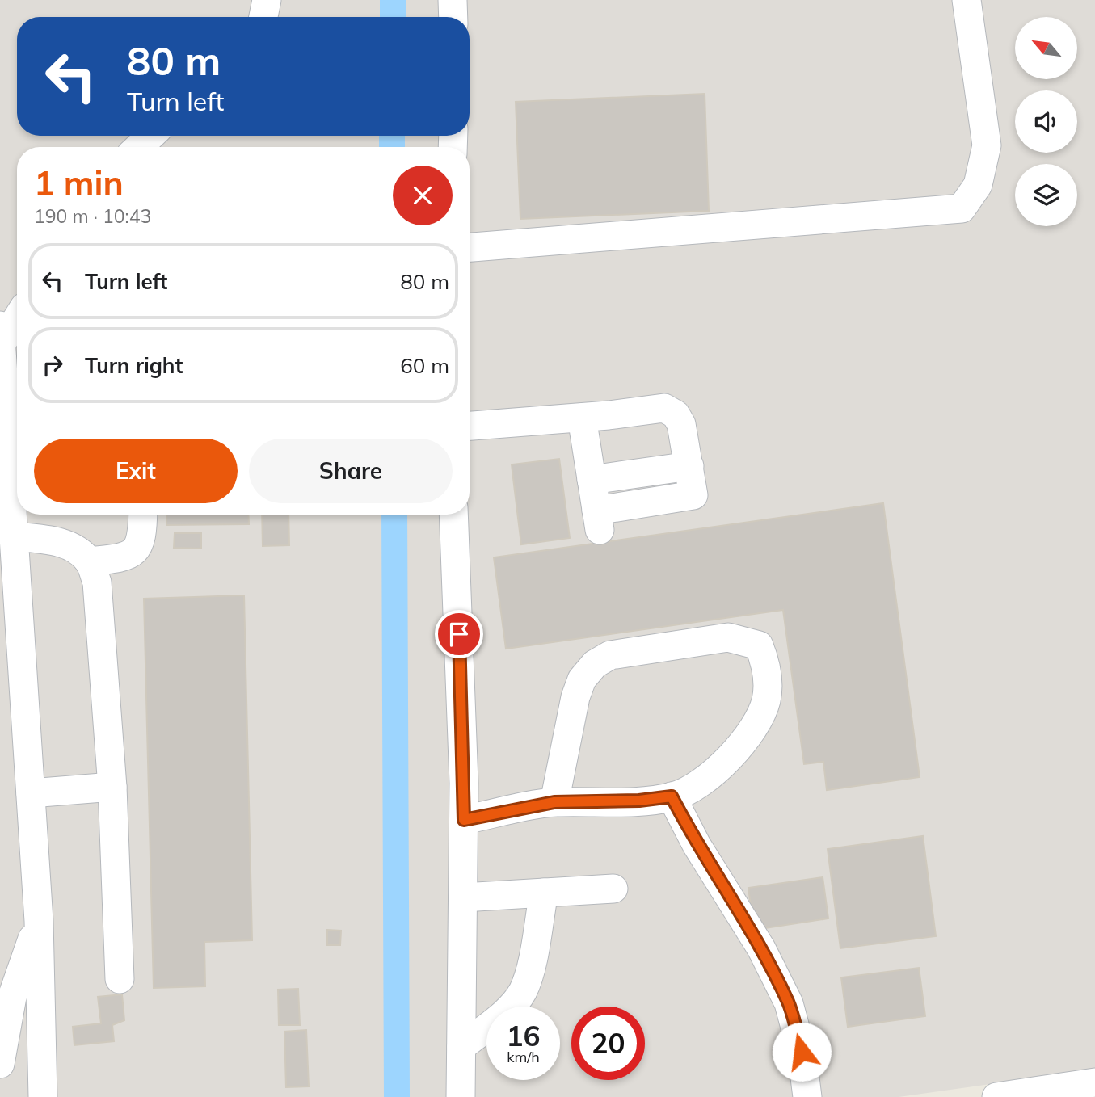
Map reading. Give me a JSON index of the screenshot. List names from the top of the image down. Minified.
{"north":"top left","page":{"turn":["80 m","Turn left"],"heading":["1 min","190 m · 10:43"],"list":[{"name":"Turn left","value":"80 m"},{"name":"Turn right","value":"60 m"}],"buttons":["Exit","Share"],"speed":"16 km/h","limit":"20"}}
